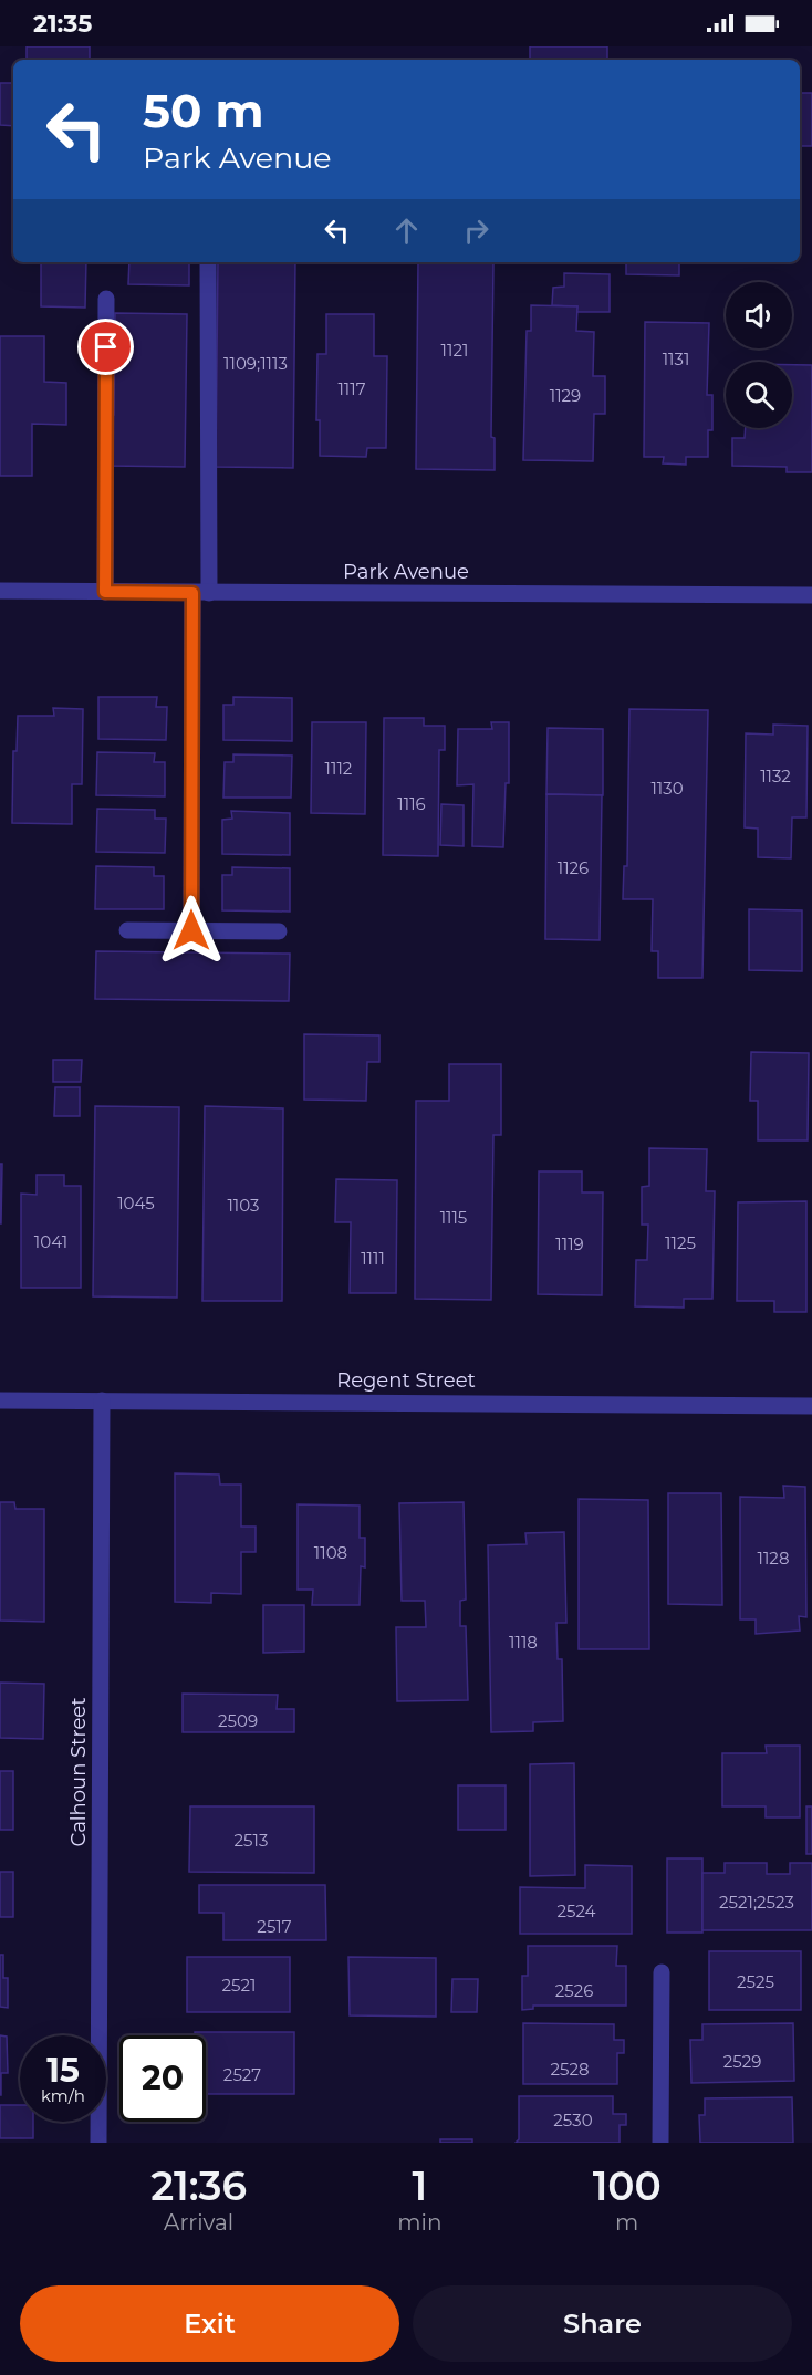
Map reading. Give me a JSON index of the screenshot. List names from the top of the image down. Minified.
{"streets":{"street":["Park Avenue","Regent Street","Calhoun Street"]},"crossings":[["Regent Street","Calhoun Street"]],"house_numbers":["1121","1131","1109;1113","1117","1129","1112","1132","1130","1116","1126","1045","1103","1115","1041","1125","1119","1111","1108","1128","1118","2509","2513","2521;2523","2524","2517","2525","2521","2526","2529","2528","2527","2530"],"page":{"status":"21:35","turn":["50 m","Park Avenue"],"speed":"15 km/h","limit":"20","eta":["21:36","Arrival","1","min","100","m"],"buttons":["Exit","Share"]}}
